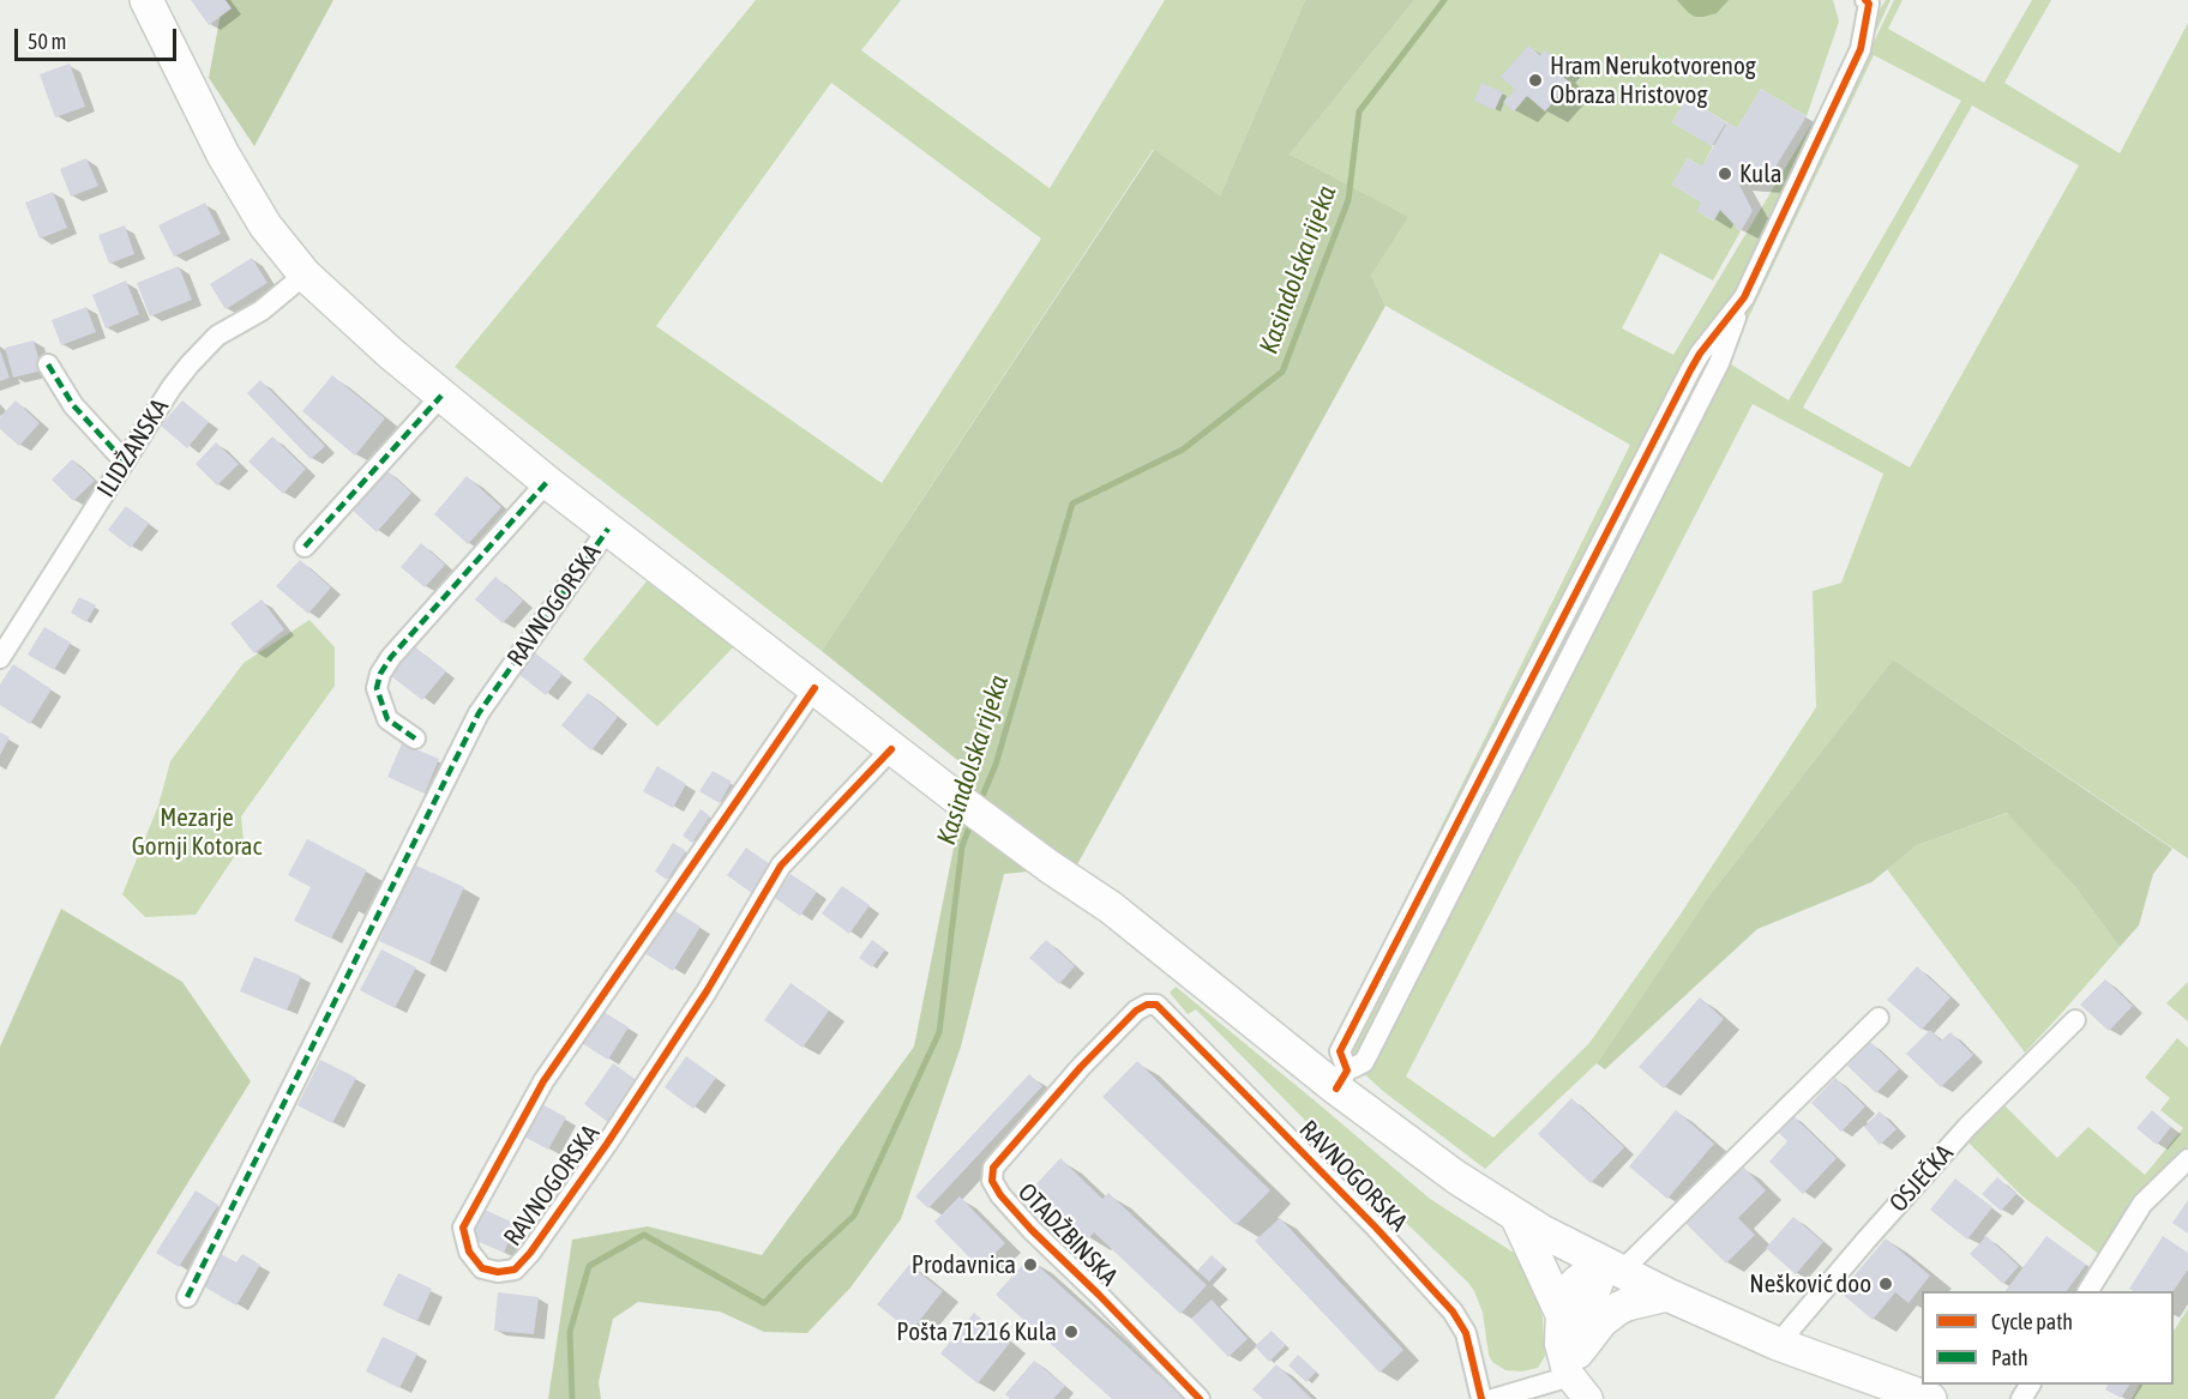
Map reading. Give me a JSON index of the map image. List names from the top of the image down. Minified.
{"streets":{"main road":["RAVNOGORSKA"],"street":["ILIDŽANSKA","OSJEČKA","OTADŽBINSKA"]},"crossings":[["ILIDŽANSKA","RAVNOGORSKA"],["RAVNOGORSKA","OSJEČKA"],["RAVNOGORSKA","OTADŽBINSKA"]],"water":["Kasindolska rijeka"],"parks":["Mezarje Gornji Kotorac"],"places":["Hram Nerukotvorenog Obraza Hristovog","Kula","Prodavnica","Nešković doo","Pošta 71216 Kula"],"legend":["Cycle path","Path"],"scale_bar":"50 m"}
